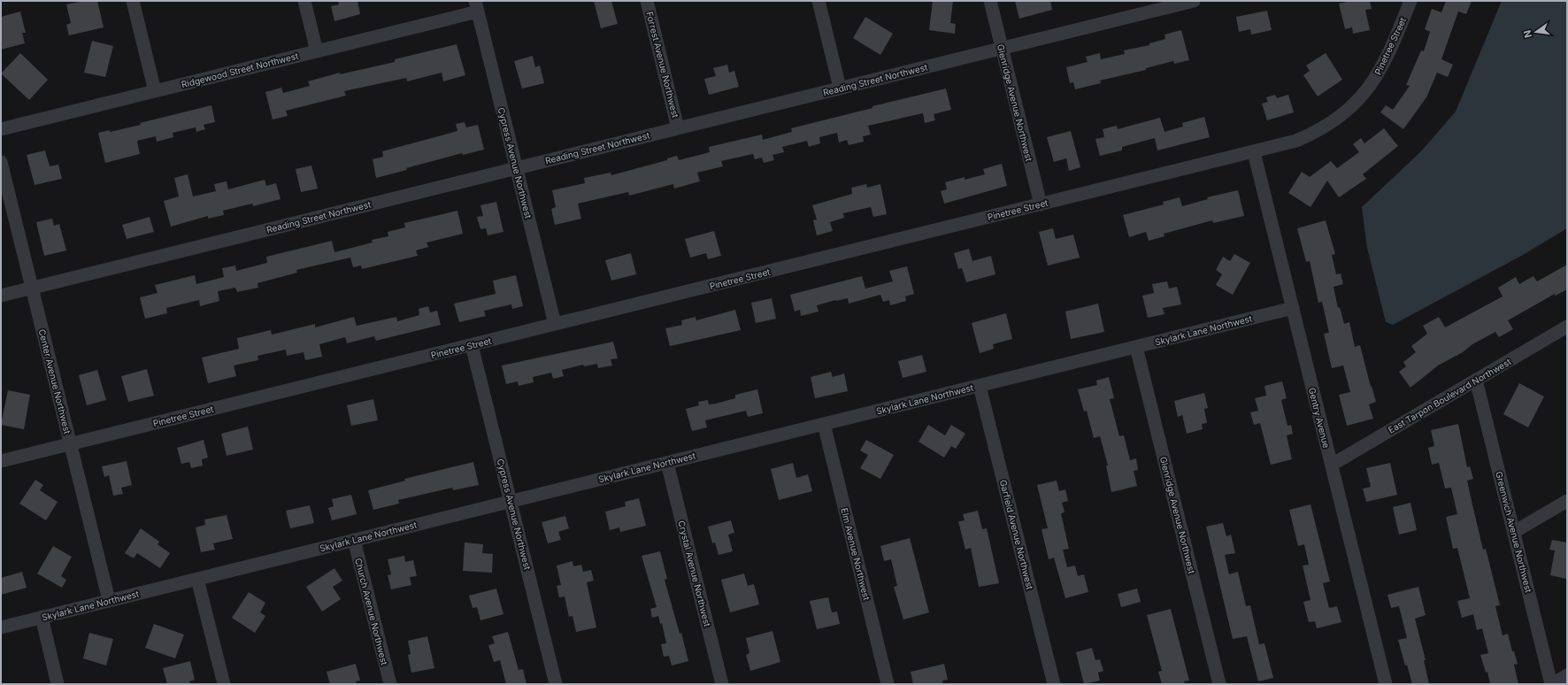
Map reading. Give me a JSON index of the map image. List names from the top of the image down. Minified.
{"streets":{"street":["Pinetree Street","Forrest Avenue Northwest","Ridgewood Street Northwest","Reading Street Northwest","Glenridge Avenue Northwest","Cypress Avenue Northwest","Skylark Lane Northwest","Center Avenue Northwest","East Tarpon Boulevard Northwest","Gentry Avenue","Greenwich Avenue Northwest","Garfield Avenue Northwest","Elm Avenue Northwest","Crystal Avenue Northwest","Church Avenue Northwest"]},"crossings":[["Pinetree Street","Glenridge Avenue Northwest"],["Pinetree Street","Cypress Avenue Northwest"],["Pinetree Street","Center Avenue Northwest"],["Pinetree Street","Gentry Avenue"],["Forrest Avenue Northwest","Reading Street Northwest"],["Ridgewood Street Northwest","Cypress Avenue Northwest"],["Reading Street Northwest","Glenridge Avenue Northwest"],["Reading Street Northwest","Cypress Avenue Northwest"],["Reading Street Northwest","Center Avenue Northwest"],["Glenridge Avenue Northwest","Skylark Lane Northwest"],["Cypress Avenue Northwest","Skylark Lane Northwest"],["Skylark Lane Northwest","Center Avenue Northwest"],["Skylark Lane Northwest","Gentry Avenue"],["Skylark Lane Northwest","Garfield Avenue Northwest"],["Skylark Lane Northwest","Elm Avenue Northwest"],["Skylark Lane Northwest","Crystal Avenue Northwest"],["Skylark Lane Northwest","Church Avenue Northwest"],["East Tarpon Boulevard Northwest","Gentry Avenue"],["East Tarpon Boulevard Northwest","Greenwich Avenue Northwest"]],"north":"left"}
